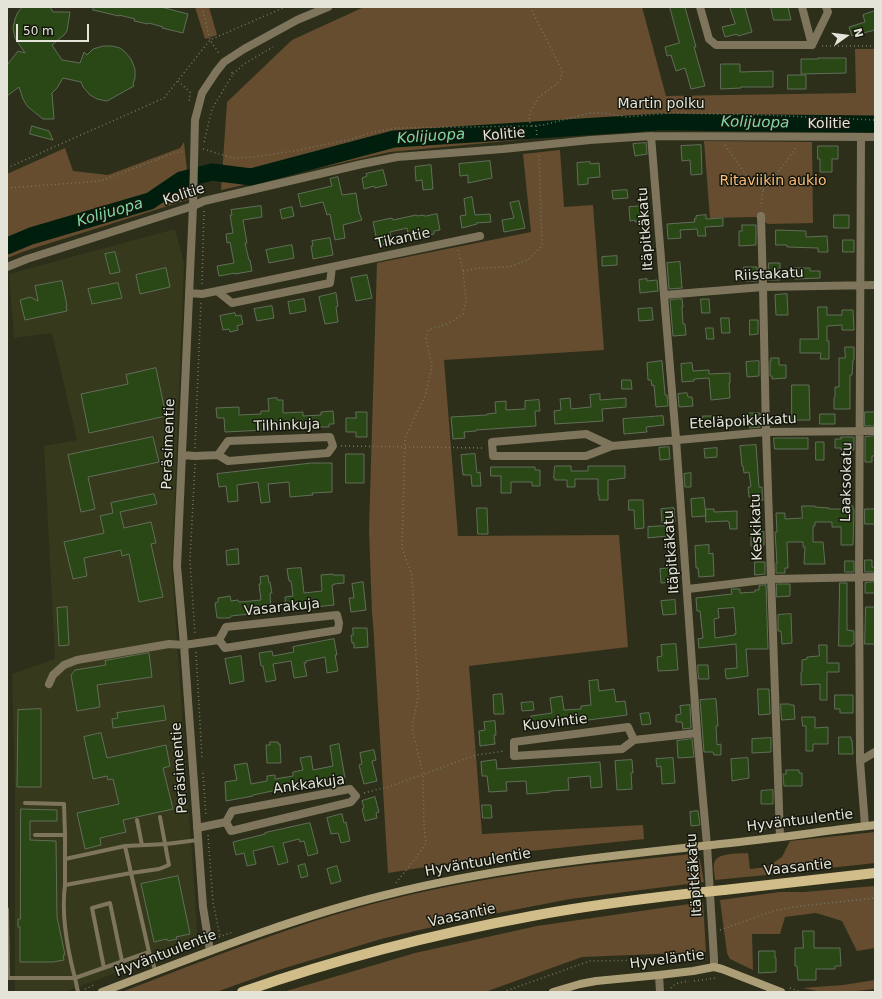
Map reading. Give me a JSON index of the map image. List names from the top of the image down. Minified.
{"streets":{"main road":["Vaasantie"],"street":["Kolitie","Itäpitkäkatu","Tikantie","Riistakatu","Eteläpoikkikatu","Tilhinkuja","Peräsimentie","Laaksokatu","Keskikatu","Vasarakuja","Kuovintie","Ankkakuja","Hyväntuulentie","Hyveläntie"],"path":["Martin polku"]},"crossings":[["Martin polku","Peräsimentie"],["Kolitie","Itäpitkäkatu"],["Kolitie","Peräsimentie"],["Kolitie","Laaksokatu"],["Itäpitkäkatu","Riistakatu"],["Itäpitkäkatu","Eteläpoikkikatu"],["Itäpitkäkatu","Kuovintie"],["Itäpitkäkatu","Hyväntuulentie"],["Itäpitkäkatu","Hyveläntie"],["Tikantie","Peräsimentie"],["Riistakatu","Laaksokatu"],["Riistakatu","Keskikatu"],["Eteläpoikkikatu","Laaksokatu"],["Eteläpoikkikatu","Keskikatu"],["Tilhinkuja","Peräsimentie"],["Peräsimentie","Hyväntuulentie"],["Laaksokatu","Hyväntuulentie"],["Keskikatu","Hyväntuulentie"]],"water":["Kolijuopa"],"parks":["Ritaviikin aukio"],"scale_bar":"50 m","north":"right"}
